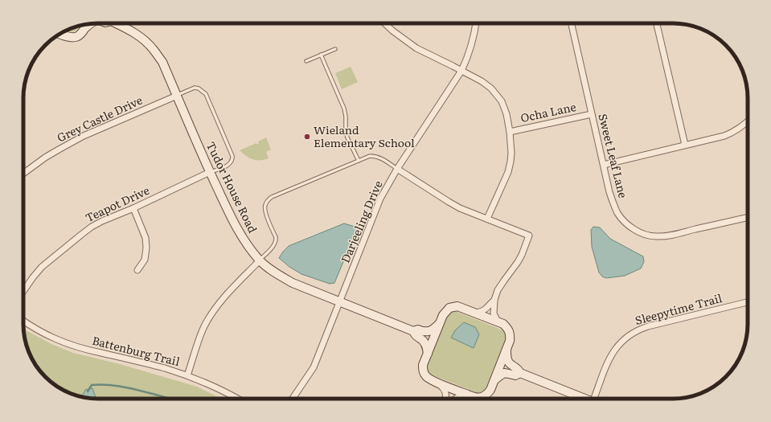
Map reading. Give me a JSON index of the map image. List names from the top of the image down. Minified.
{"streets":{"street":["Ocha Lane","Grey Castle Drive","Sweet Leaf Lane","Tudor House Road","Teapot Drive","Darjeeling Drive","Sleepytime Trail","Battenburg Trail"]},"crossings":[["Ocha Lane","Sweet Leaf Lane"],["Grey Castle Drive","Tudor House Road"],["Tudor House Road","Teapot Drive"],["Tudor House Road","Darjeeling Drive"]],"places":["Wieland Elementary School"]}
